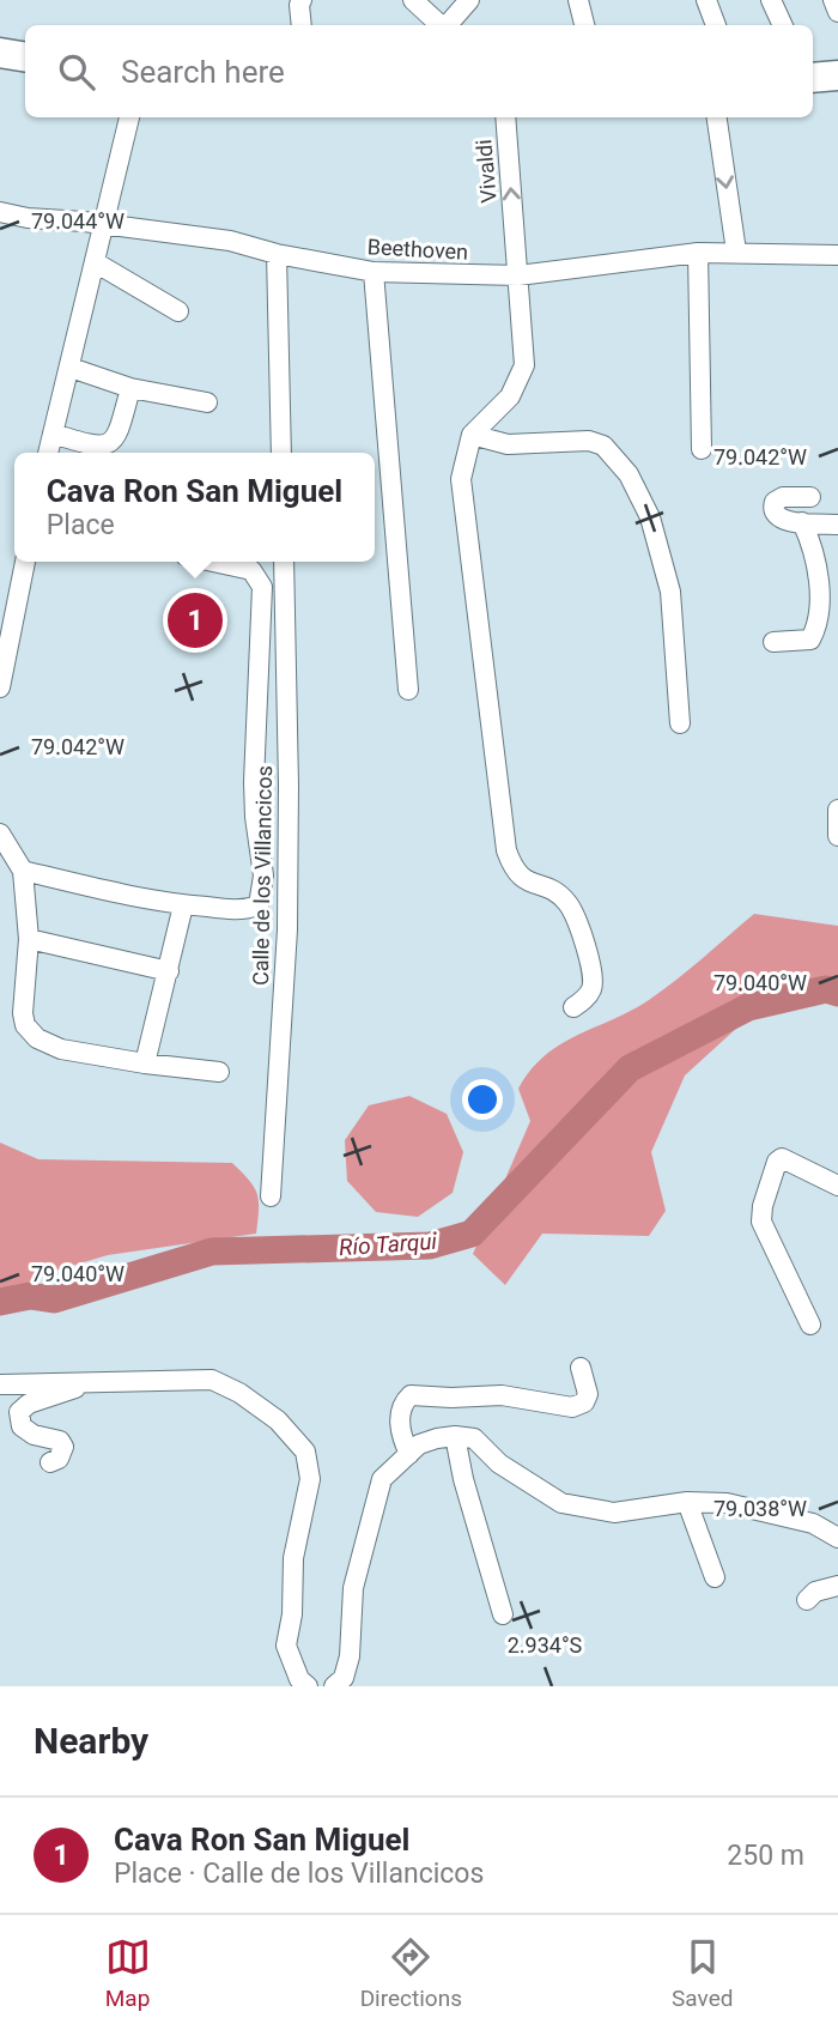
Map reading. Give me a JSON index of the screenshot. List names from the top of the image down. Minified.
{"streets":{"street":["Vivaldi","Beethoven","Calle de los Villancicos"]},"crossings":[["Vivaldi","Beethoven"]],"one_way":["Vivaldi"],"water":["Río Tarqui"],"page":{"search":"Search here","popup":["Cava Ron San Miguel","Place"],"pins":"1","heading":"Nearby","list":[{"mark":"1","name":"Cava Ron San Miguel","note":"Place · Calle de los Villancicos","value":"250 m"}],"nav":["Map","Directions","Saved"]},"coordinates":["79.044°W","79.042°W","79.040°W","79.038°W","2.934°S"]}
